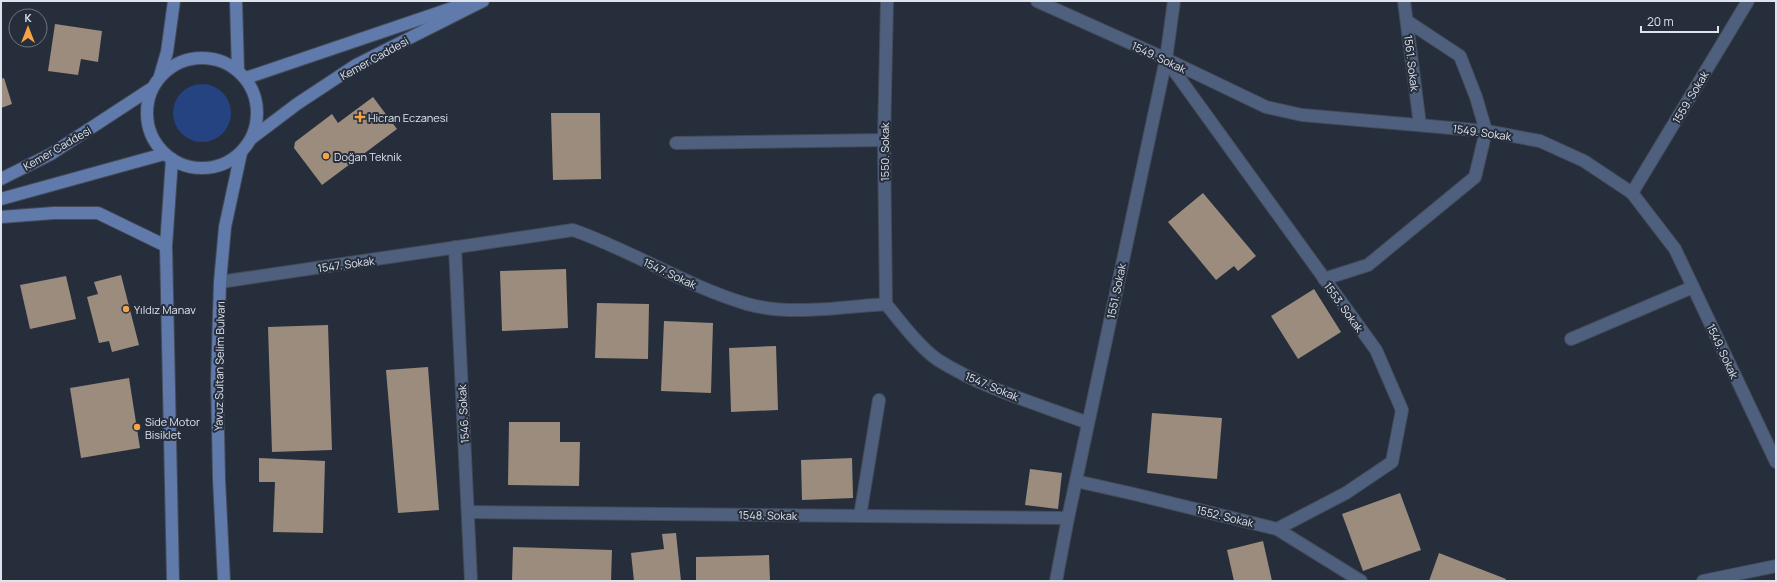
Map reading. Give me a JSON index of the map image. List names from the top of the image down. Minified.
{"streets":{"main road":["Kemer Caddesi","Yavuz Sultan Selim Bulvarı"],"street":["1549. Sokak","1561. Sokak","1559. Sokak","1550. Sokak","1547. Sokak","1551. Sokak","1553. Sokak","1546. Sokak","1548. Sokak","1552. Sokak"]},"crossings":[["1549. Sokak","1561. Sokak"],["1549. Sokak","1559. Sokak"],["1549. Sokak","1551. Sokak"],["1549. Sokak","1553. Sokak"],["Kemer Caddesi","Yavuz Sultan Selim Bulvarı"],["1550. Sokak","1547. Sokak"],["1547. Sokak","1551. Sokak"],["1547. Sokak","Yavuz Sultan Selim Bulvarı"],["1547. Sokak","1546. Sokak"],["1551. Sokak","1553. Sokak"],["1551. Sokak","1548. Sokak"],["1551. Sokak","1552. Sokak"],["1553. Sokak","1552. Sokak"],["1546. Sokak","1548. Sokak"]],"places":{"health":["Hicran Eczanesi"],"other":["Doğan Teknik","Yıldız Manav","Side Motor Bisiklet"]},"scale_bar":"20 m","north":"top"}
